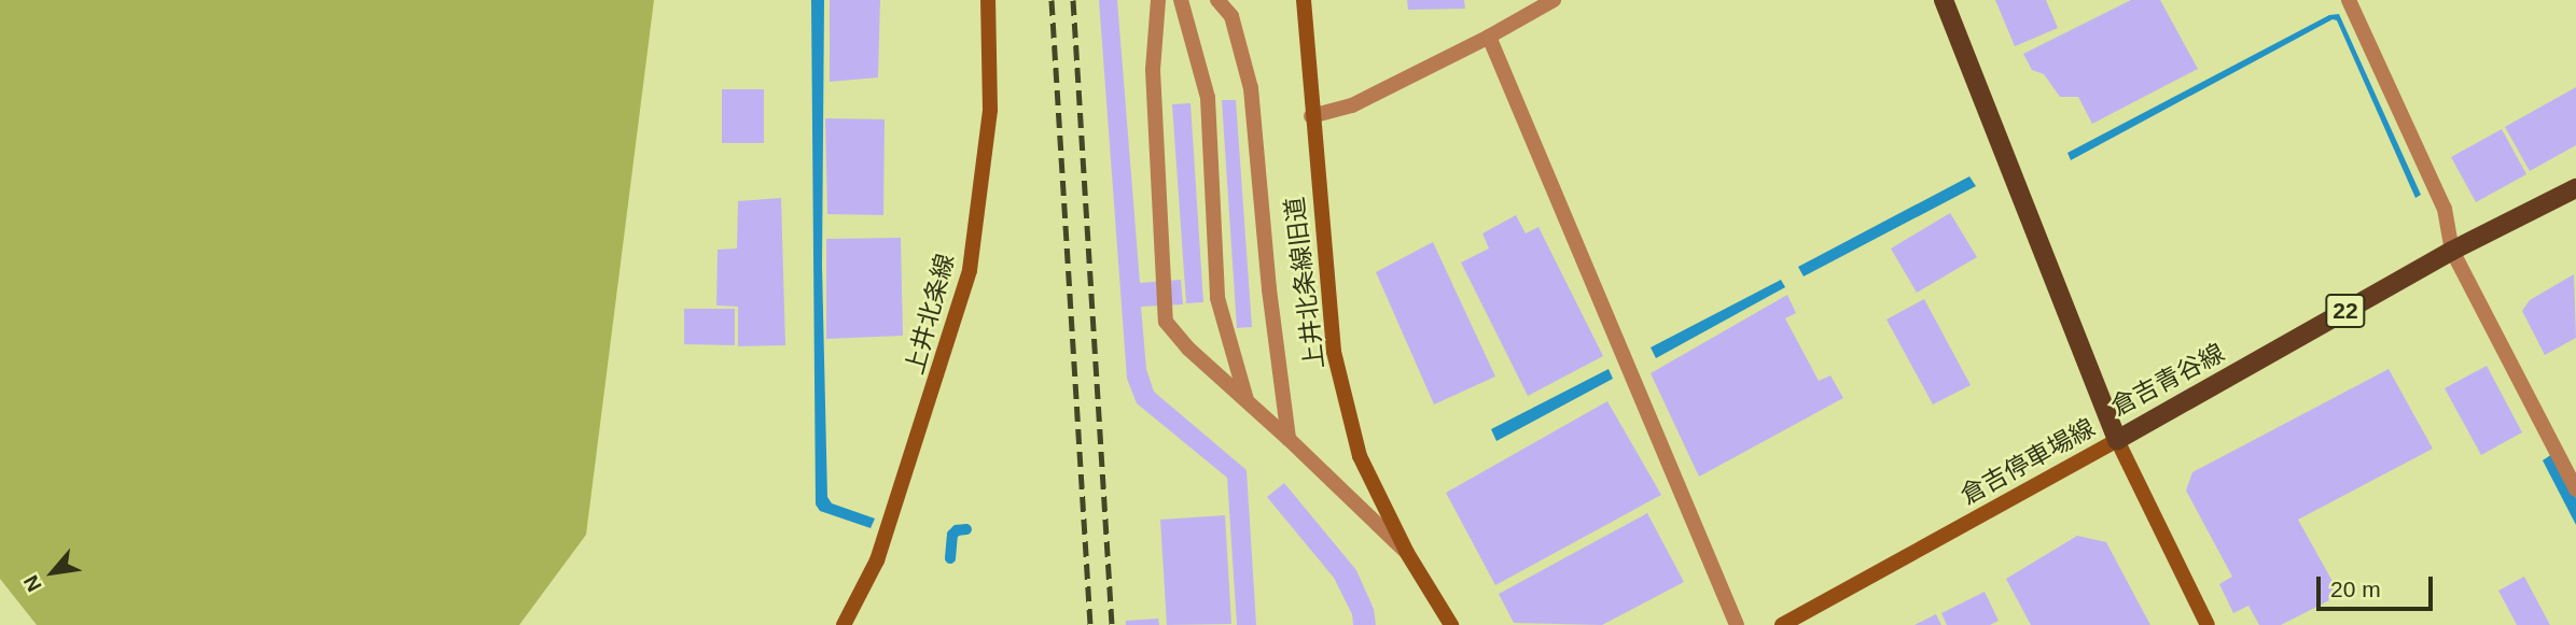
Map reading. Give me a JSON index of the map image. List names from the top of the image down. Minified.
{"streets":{"main road":["上井北条線旧道","22","上井北条線","倉吉青谷線","倉吉停車場線"]},"crossings":[["倉吉青谷線","倉吉停車場線"]],"scale_bar":"20 m","north":"bottom left"}
